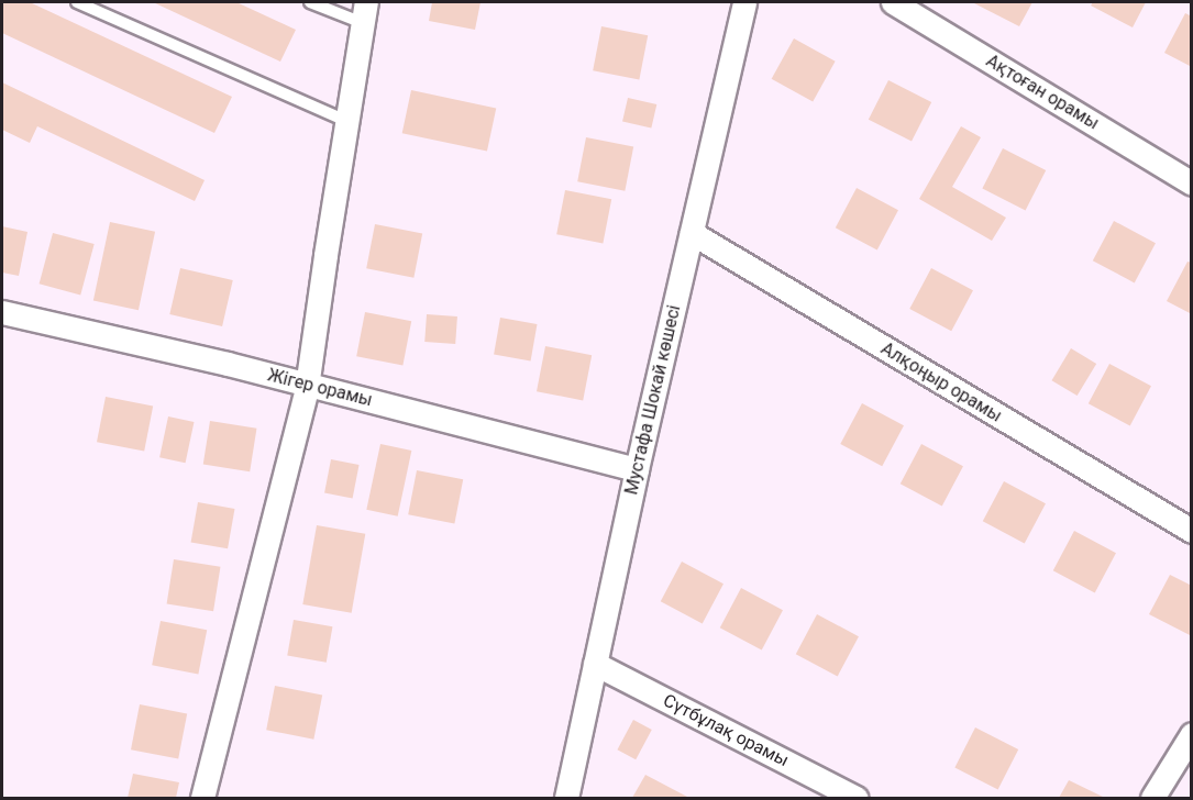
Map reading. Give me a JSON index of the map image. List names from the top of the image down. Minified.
{"streets":{"street":["Ақтоған орамы","Алқоңыр орамы","Жігер орамы","Мустафа Шокай көшесі","Cүтбұлақ орамы"]},"crossings":[["Алқоңыр орамы","Мустафа Шокай көшесі"],["Жігер орамы","Мустафа Шокай көшесі"],["Мустафа Шокай көшесі","Cүтбұлақ орамы"]]}
